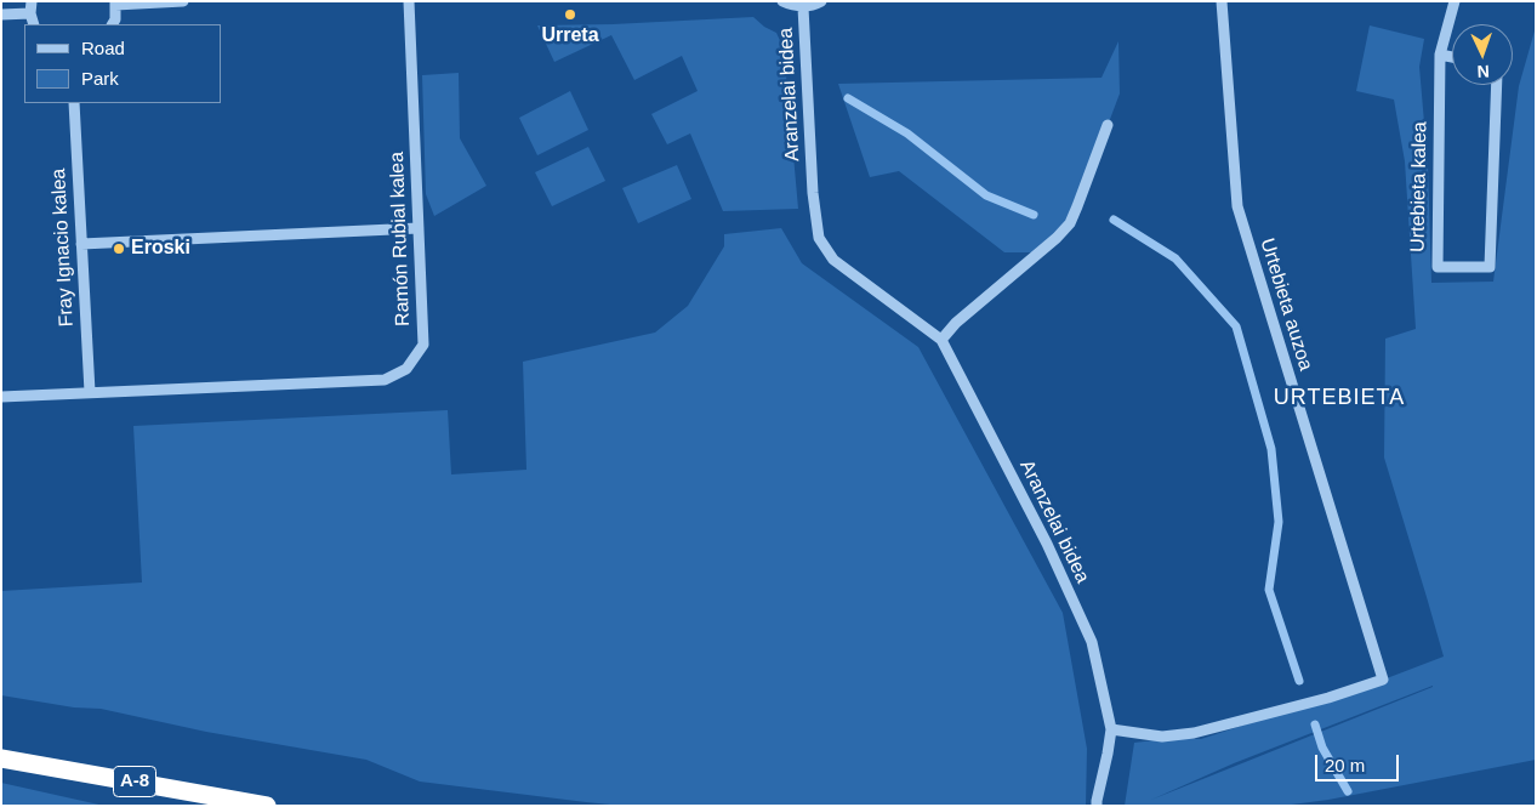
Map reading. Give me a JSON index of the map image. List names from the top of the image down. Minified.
{"streets":{"highway":["A-8"],"street":["Aranzelai bidea","Urtebieta kalea","Ramón Rubial kalea","Fray Ignacio kalea","Urtebieta auzoa"]},"crossings":[["Aranzelai bidea","Urtebieta auzoa"],["Ramón Rubial kalea","Fray Ignacio kalea"]],"districts":["URTEBIETA"],"places":["Urreta","Eroski"],"legend":["Road","Park"],"scale_bar":"20 m","north":"bottom"}
